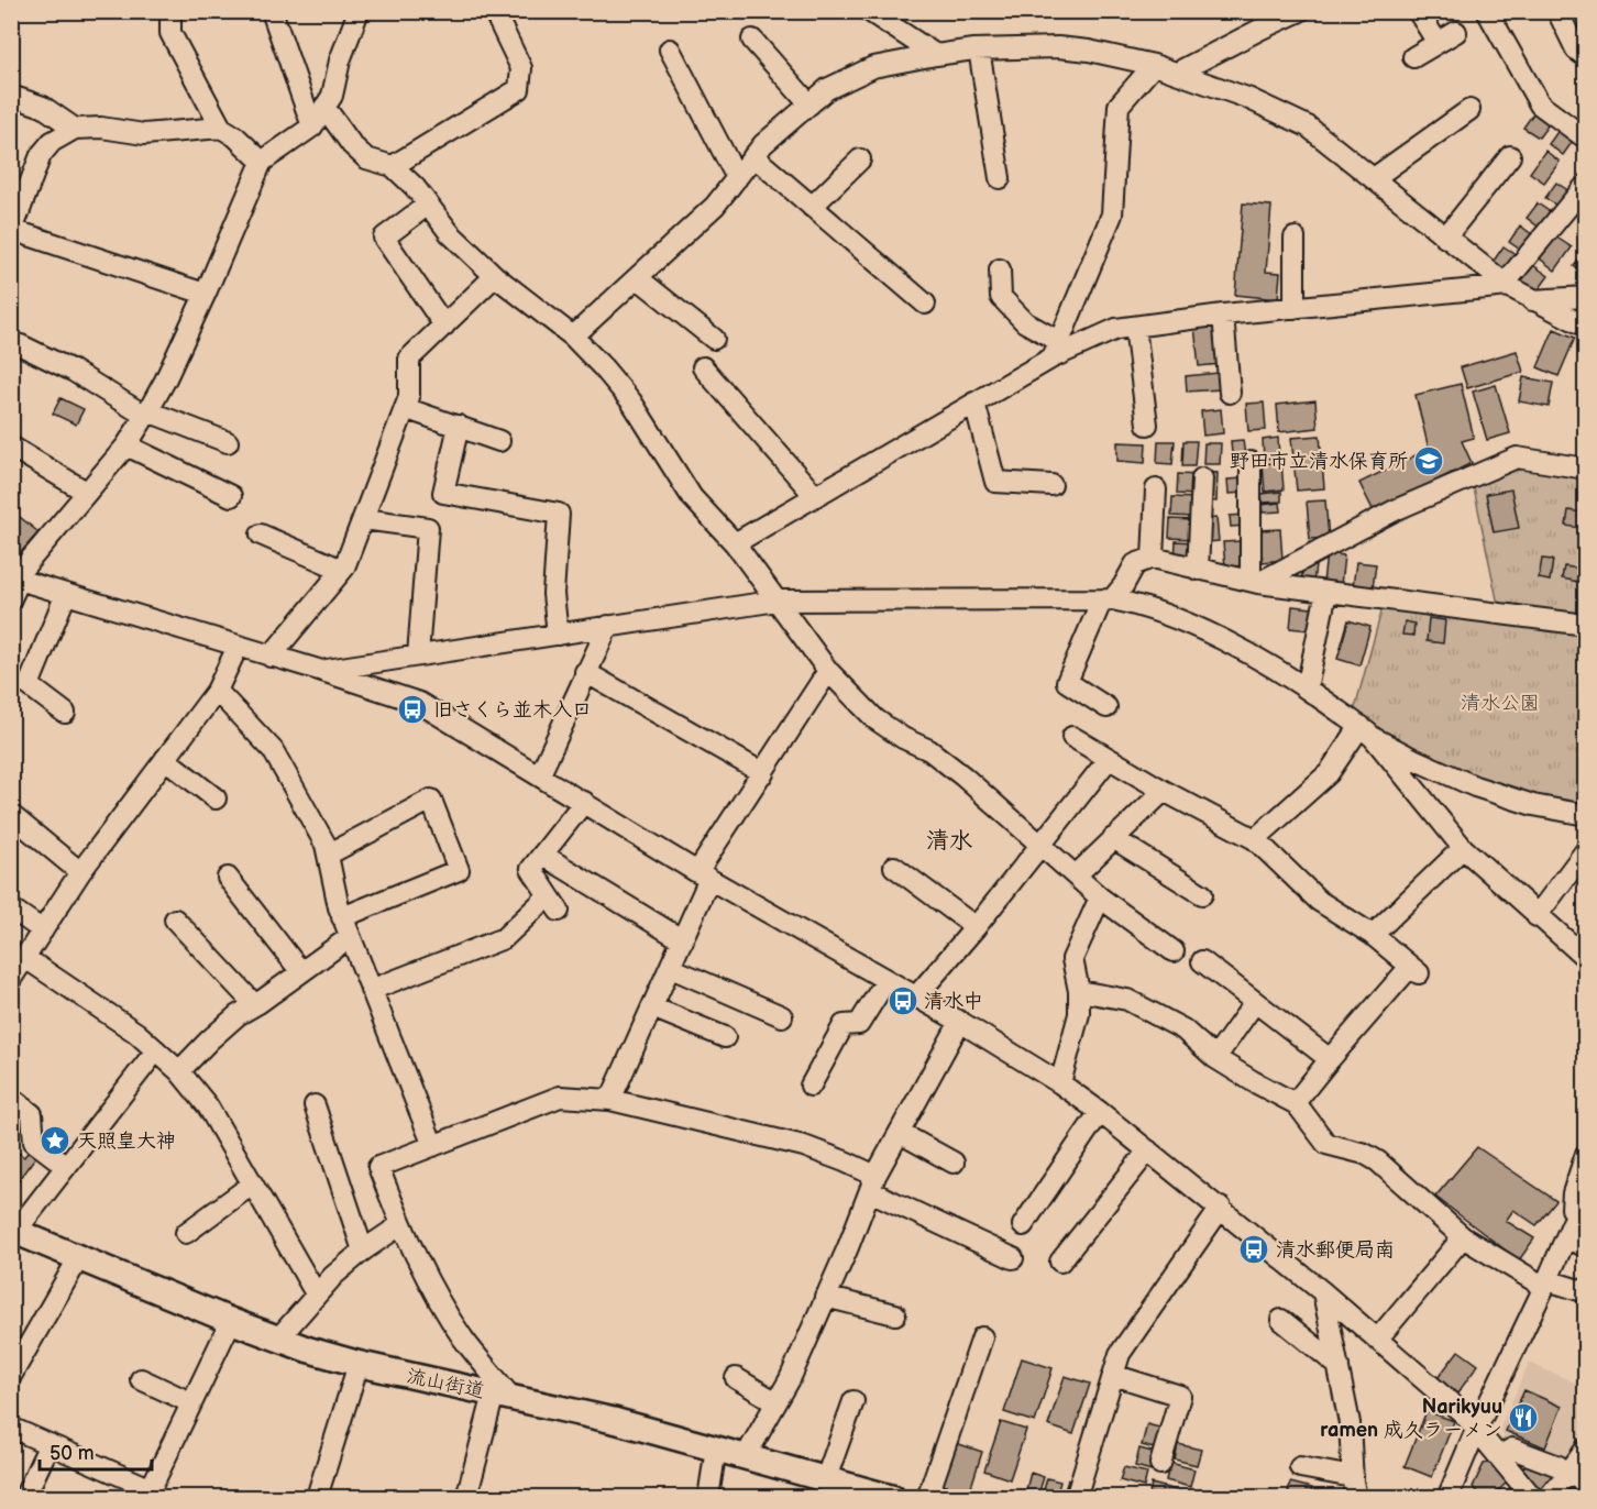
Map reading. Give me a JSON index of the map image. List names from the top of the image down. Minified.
{"streets":{"main road":["流山街道"]},"districts":["清水"],"parks":["清水公園"],"places":{"school or university":["野田市立清水保育所"],"bus stop":["旧さくら並木入口","清水中","清水郵便局南"],"place":["天照皇大神"],"restaurant":["Narikyuu ramen 成久ラーメン"]},"scale_bar":"50 m"}
